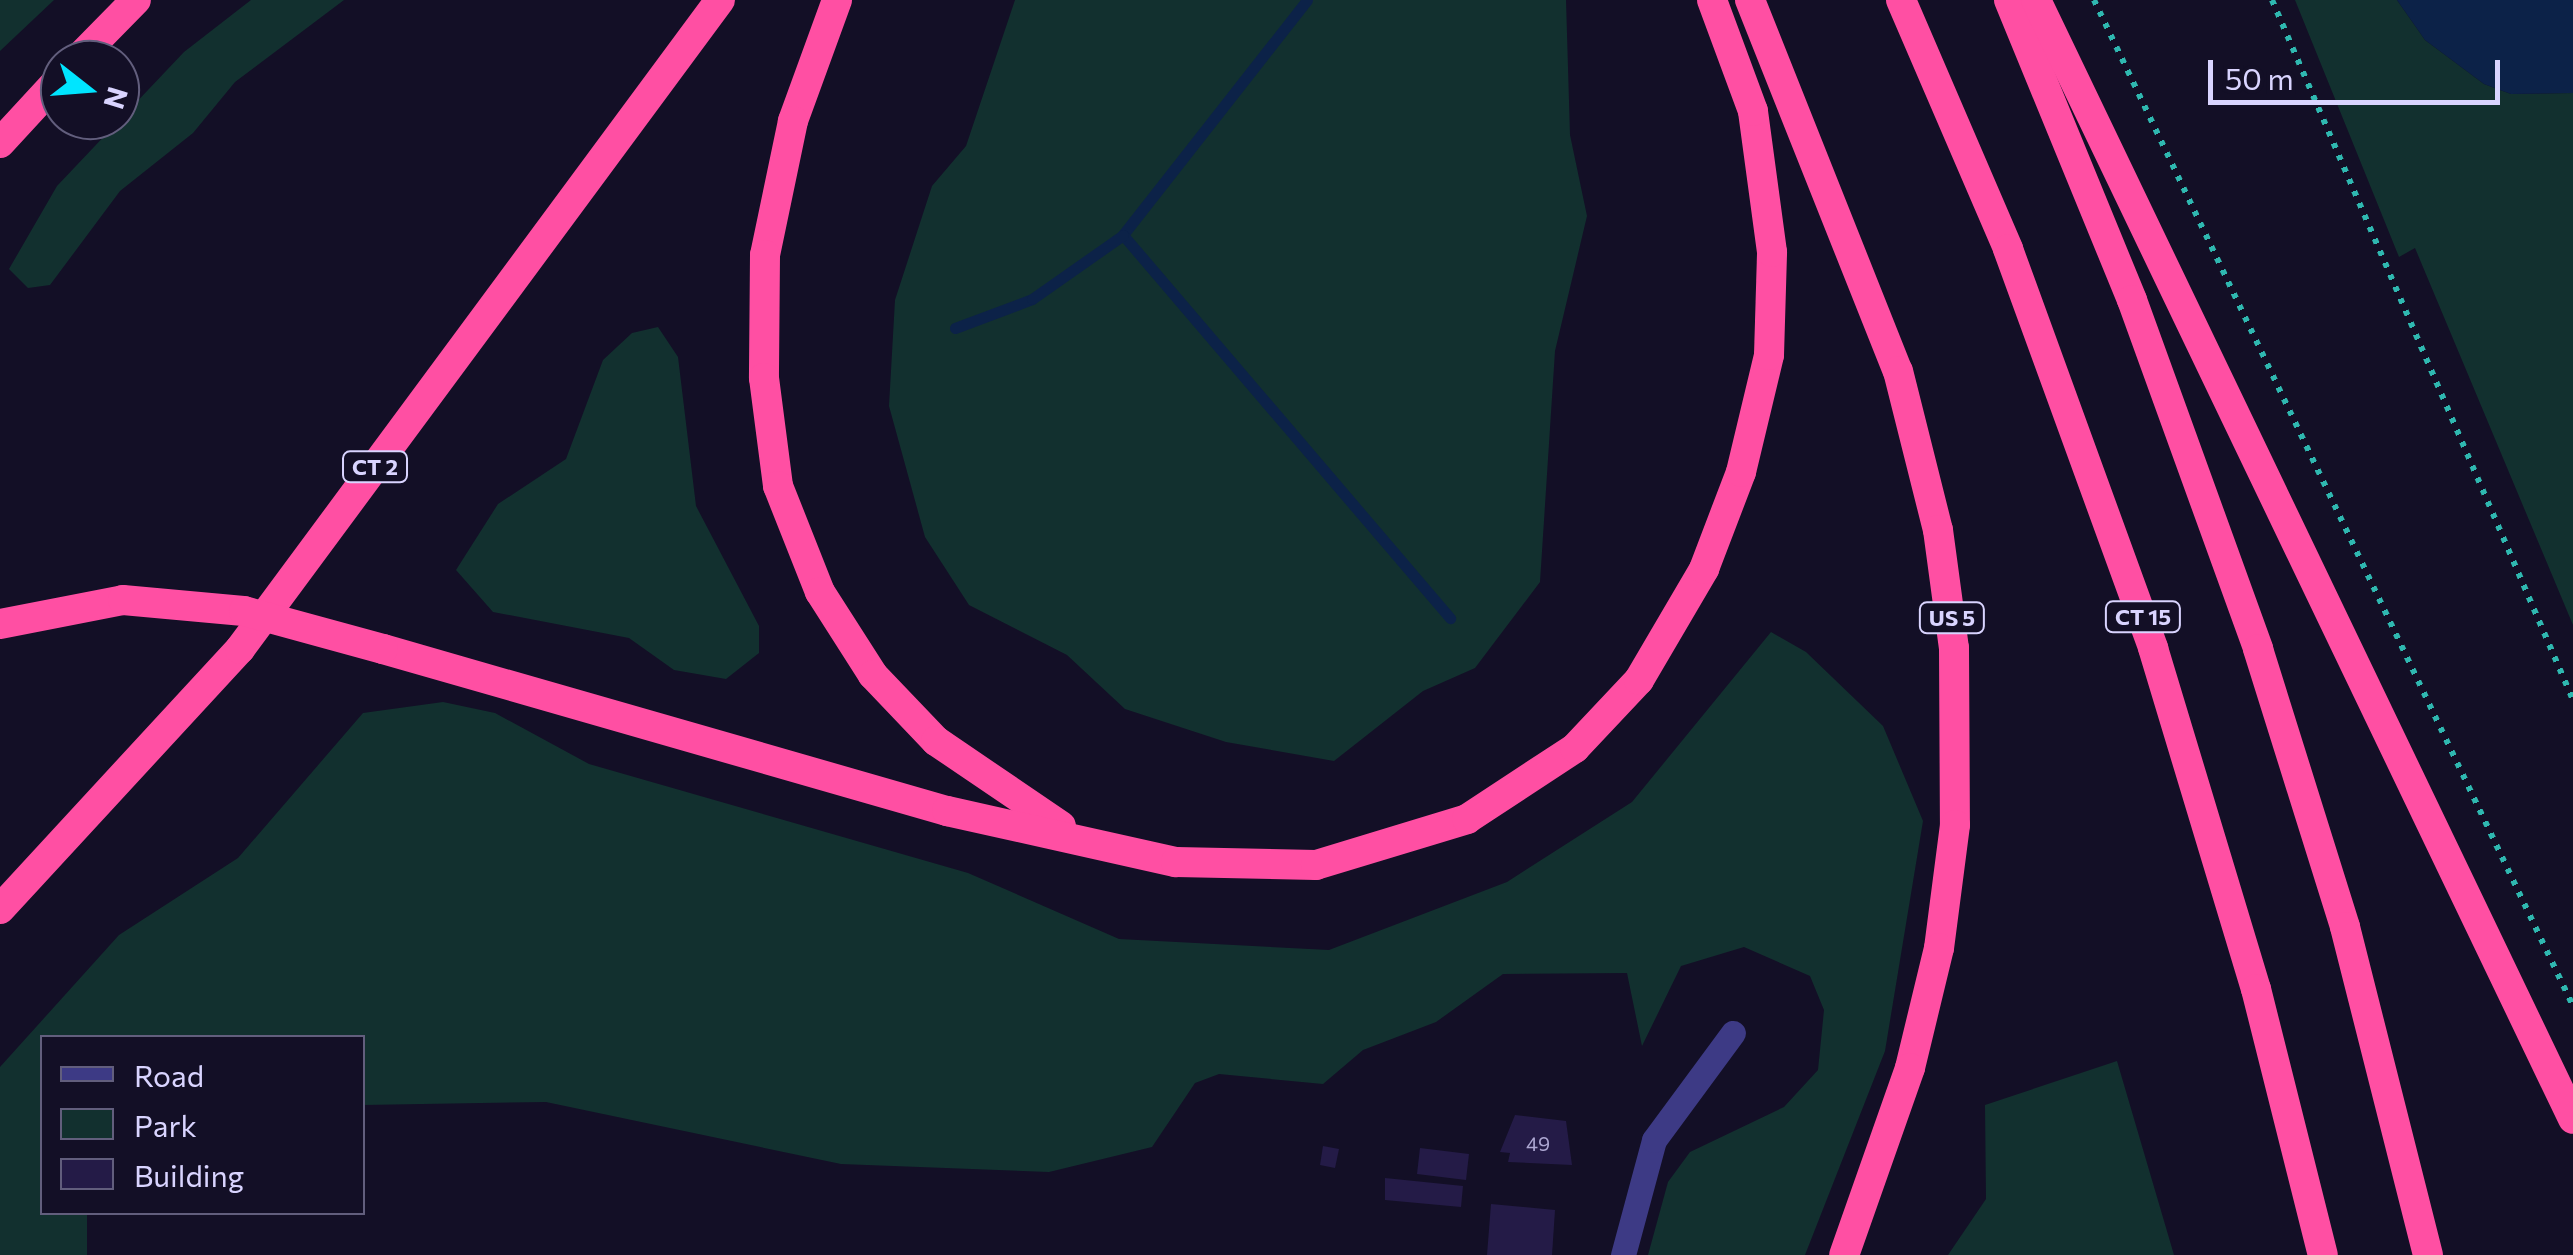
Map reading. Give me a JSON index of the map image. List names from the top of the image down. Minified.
{"streets":{"highway":["CT 2","CT 15","US 5"]},"house_numbers":["49"],"legend":["Road","Park","Building"],"scale_bar":"50 m","north":"right"}
